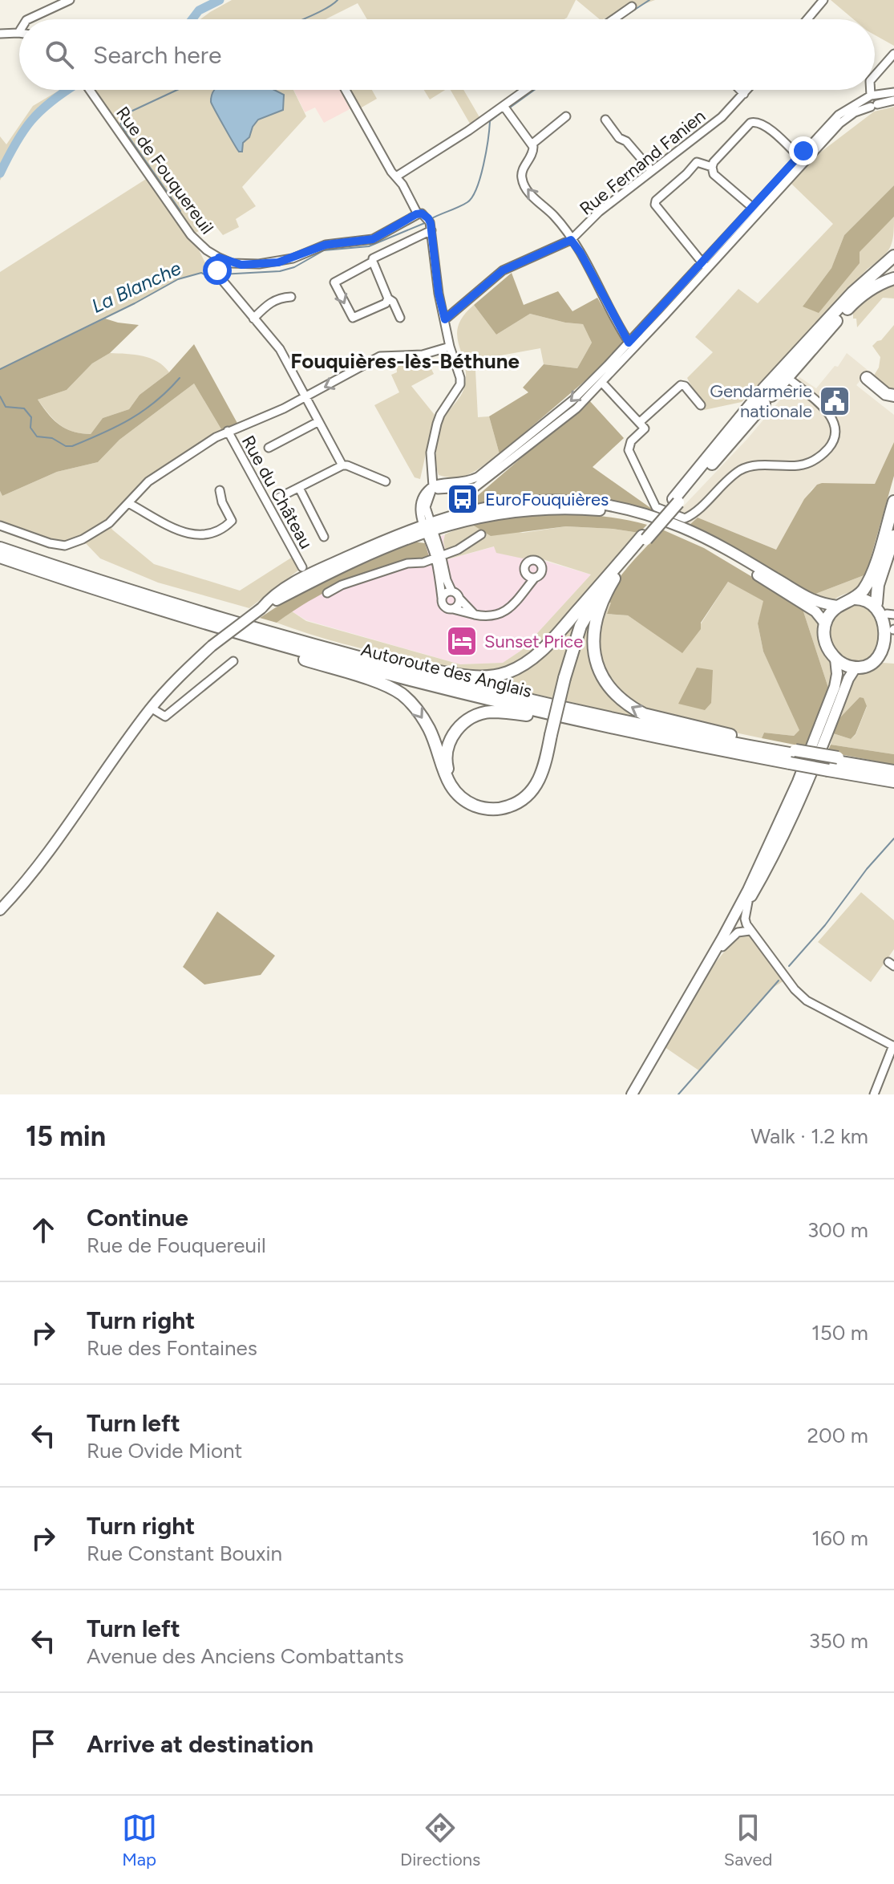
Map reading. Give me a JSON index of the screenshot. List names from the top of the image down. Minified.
{"streets":{"highway":["Autoroute des Anglais"],"street":["Rue Fernand Fanien","Rue de Fouquereuil","Rue du Château"]},"districts":["Fouquières-lès-Béthune"],"water":["La Blanche"],"places":{"public building":["Gendarmerie nationale"],"bus stop":["EuroFouquières"],"hotel":["Sunset Price"]},"page":{"search":"Search here","heading":["15 min","Walk · 1.2 km"],"list":[["Continue","Rue de Fouquereuil","300 m"],["Turn right","Rue des Fontaines","150 m"],["Turn left","Rue Ovide Miont","200 m"],["Turn right","Rue Constant Bouxin","160 m"],["Turn left","Avenue des Anciens Combattants","350 m"],"Arrive at destination"],"nav":["Map","Directions","Saved"]}}
